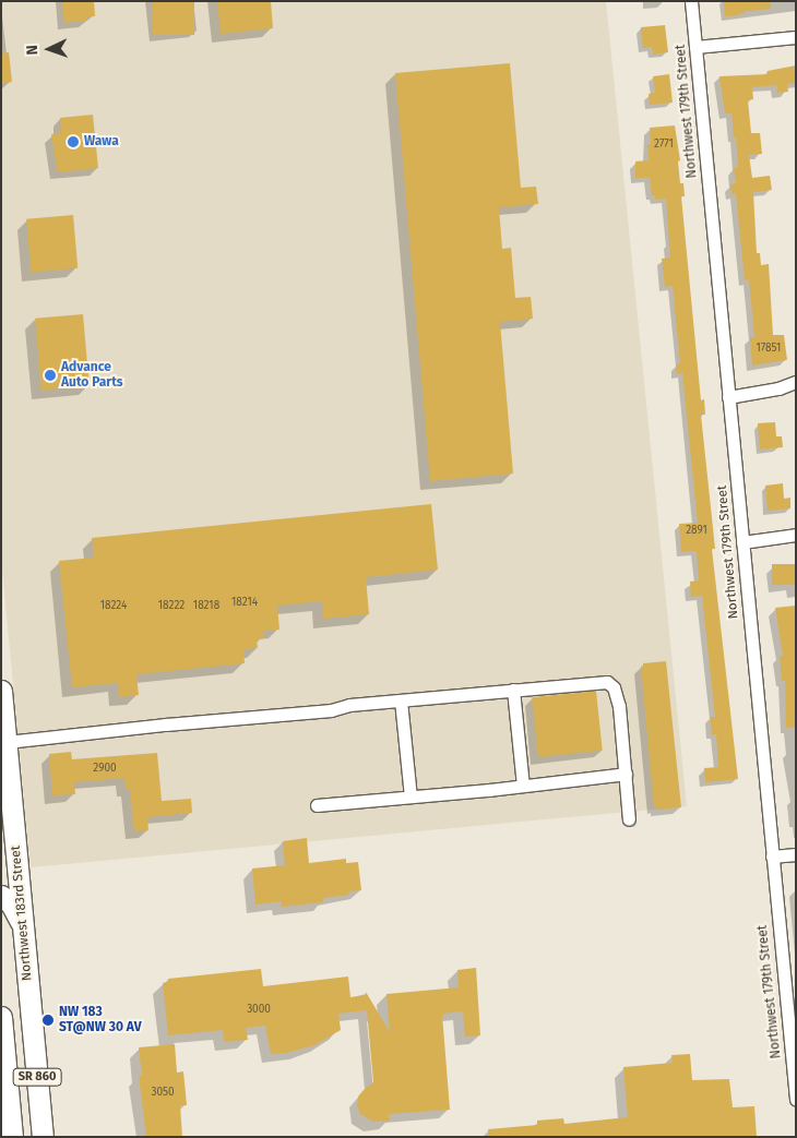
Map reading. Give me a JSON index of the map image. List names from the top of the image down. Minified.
{"streets":{"main road":["Northwest 183rd Street","SR 860"],"street":["Northwest 179th Street"]},"places":["Wawa","Advance Auto Parts","NW 183 ST@NW 30 AV"],"house_numbers":["2771","17851","2891","18214","18224","18222","18218","2900","3000","3050"],"north":"left"}
